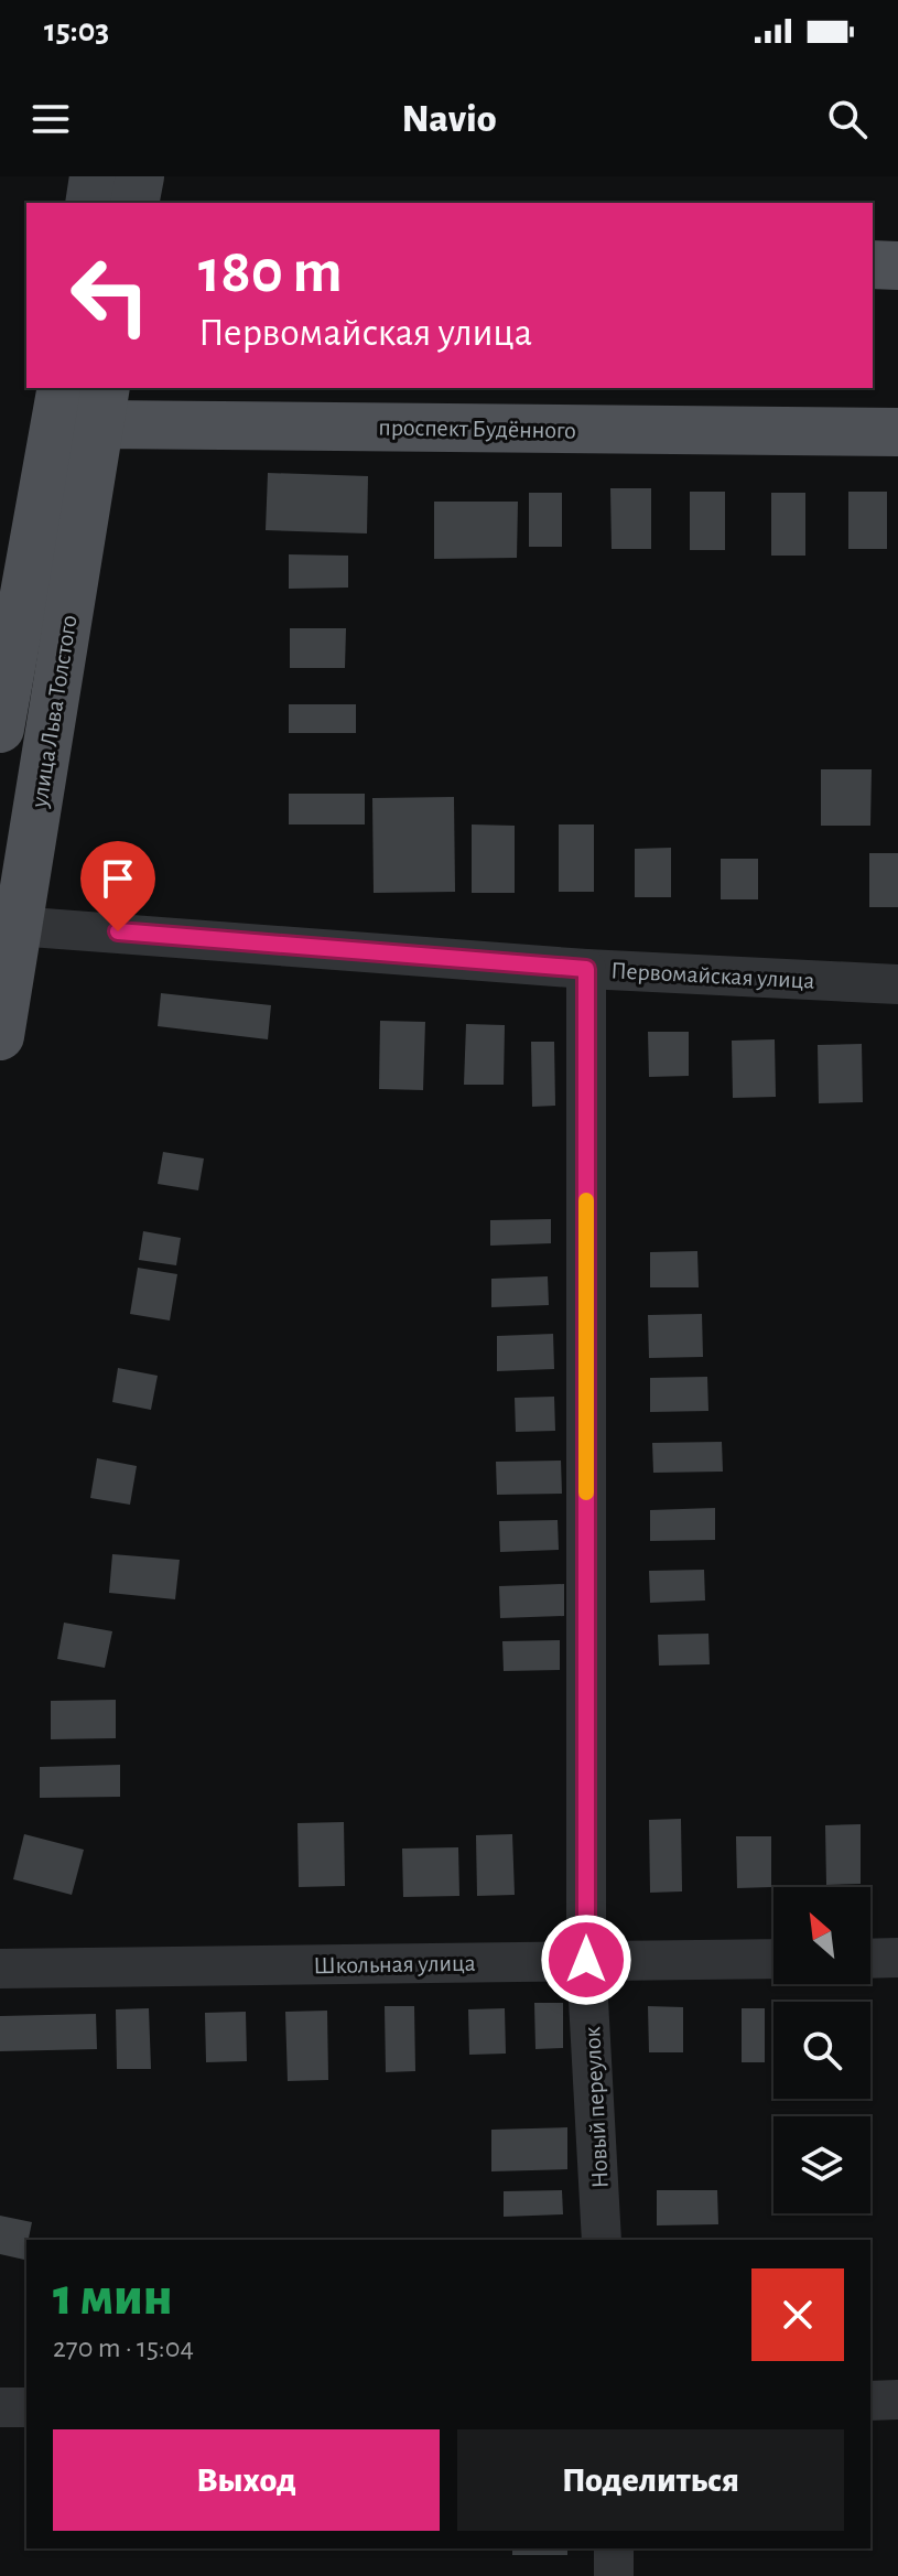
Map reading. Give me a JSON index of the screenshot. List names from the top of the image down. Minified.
{"streets":{"main road":["проспект Будённого","улица Льва Толстого"],"street":["Первомайская улица","Школьная улица","Новый переулок"]},"crossings":[["проспект Будённого","улица Льва Толстого"],["улица Льва Толстого","Первомайская улица"],["Первомайская улица","Новый переулок"],["Школьная улица","Новый переулок"]],"north":"top left","page":{"status":"15:03","header":"Navio","turn":["180 m","Первомайская улица"],"heading":["1 мин","270 m · 15:04"],"buttons":["Выход","Поделиться"]}}
